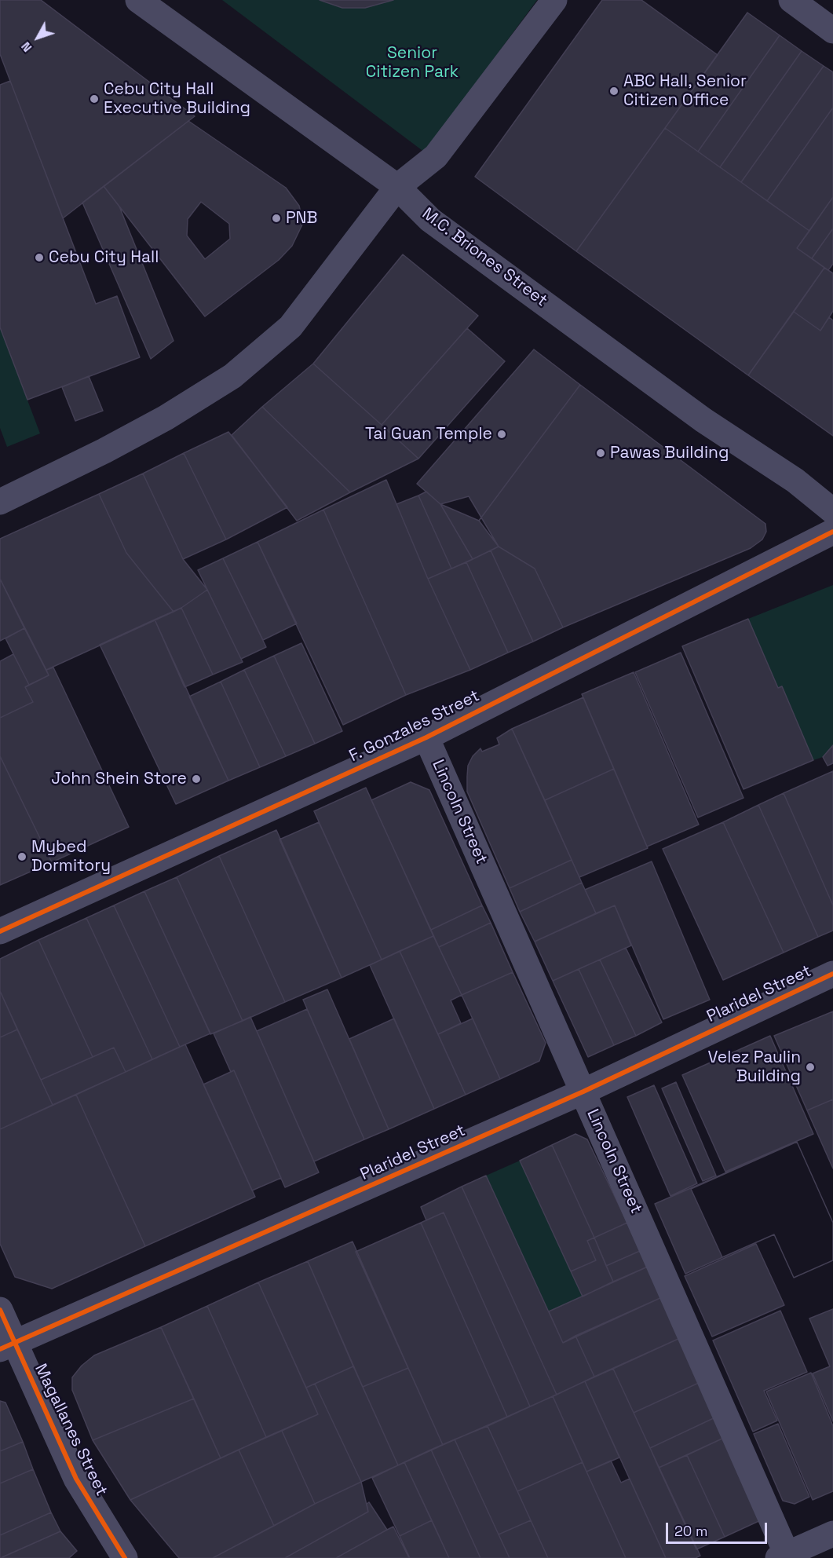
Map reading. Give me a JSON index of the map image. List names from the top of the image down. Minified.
{"streets":{"street":["M.C. Briones Street","F. Gonzales Street","Lincoln Street","Plaridel Street","Magallanes Street"]},"crossings":[["F. Gonzales Street","Lincoln Street"],["Lincoln Street","Plaridel Street"],["Plaridel Street","Magallanes Street"]],"parks":["Senior Citizen Park"],"places":["ABC Hall, Senior Citizen Office","Cebu City Hall Executive Building","PNB","Cebu City Hall","Tai Guan Temple","Pawas Building","John Shein Store","Mybed Dormitory","Velez Paulin Building"],"scale_bar":"20 m","north":"bottom left"}
